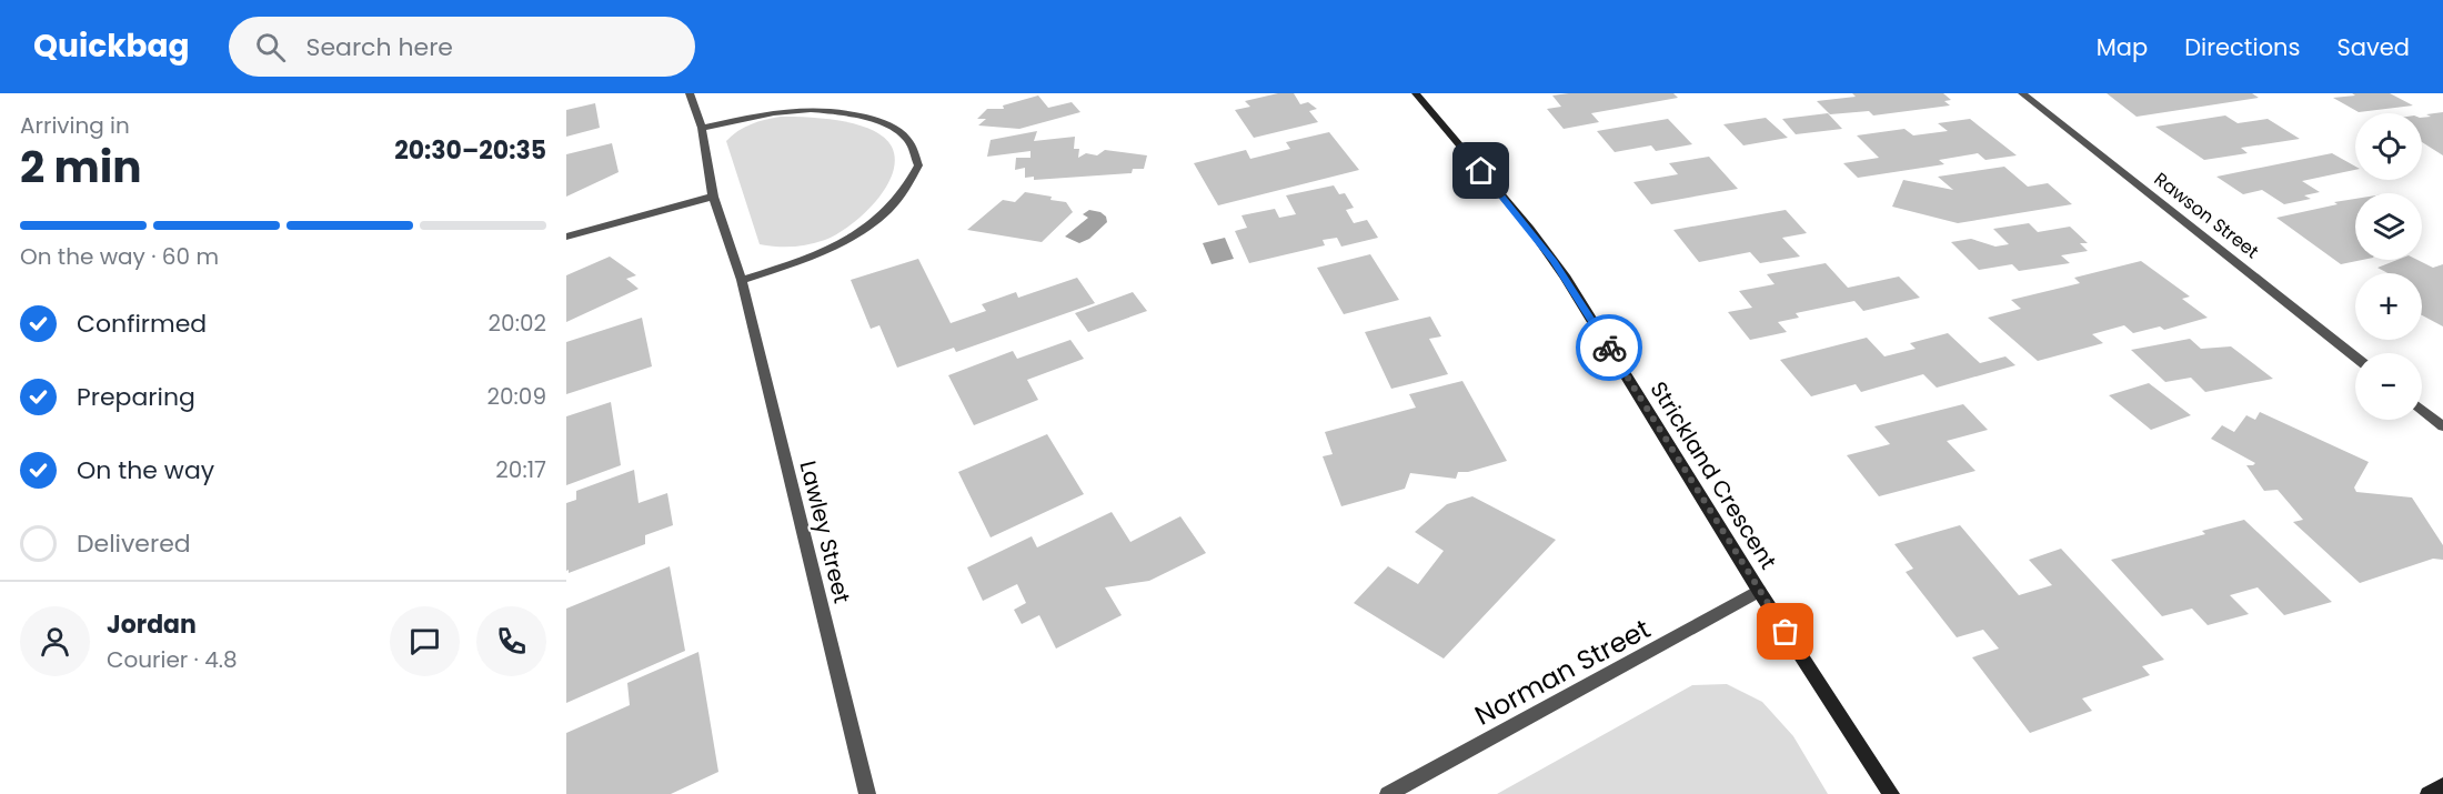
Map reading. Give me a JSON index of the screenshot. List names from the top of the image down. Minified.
{"streets":{"street":["Rawson Street","Strickland Crescent","Lawley Street","Norman Street"]},"crossings":[["Strickland Crescent","Norman Street"]],"page":{"header":"Quickbag","search":"Search here","nav":["Map","Directions","Saved"],"heading":["2 min","Arriving in","20:30–20:35"],"panel":["Jordan","Courier · 4.8"],"map_buttons":["+","−"],"bar":"On the way · 60 m","list":[["Confirmed","20:02"],["Preparing","20:09"],["On the way","20:17"],"Delivered"]}}
